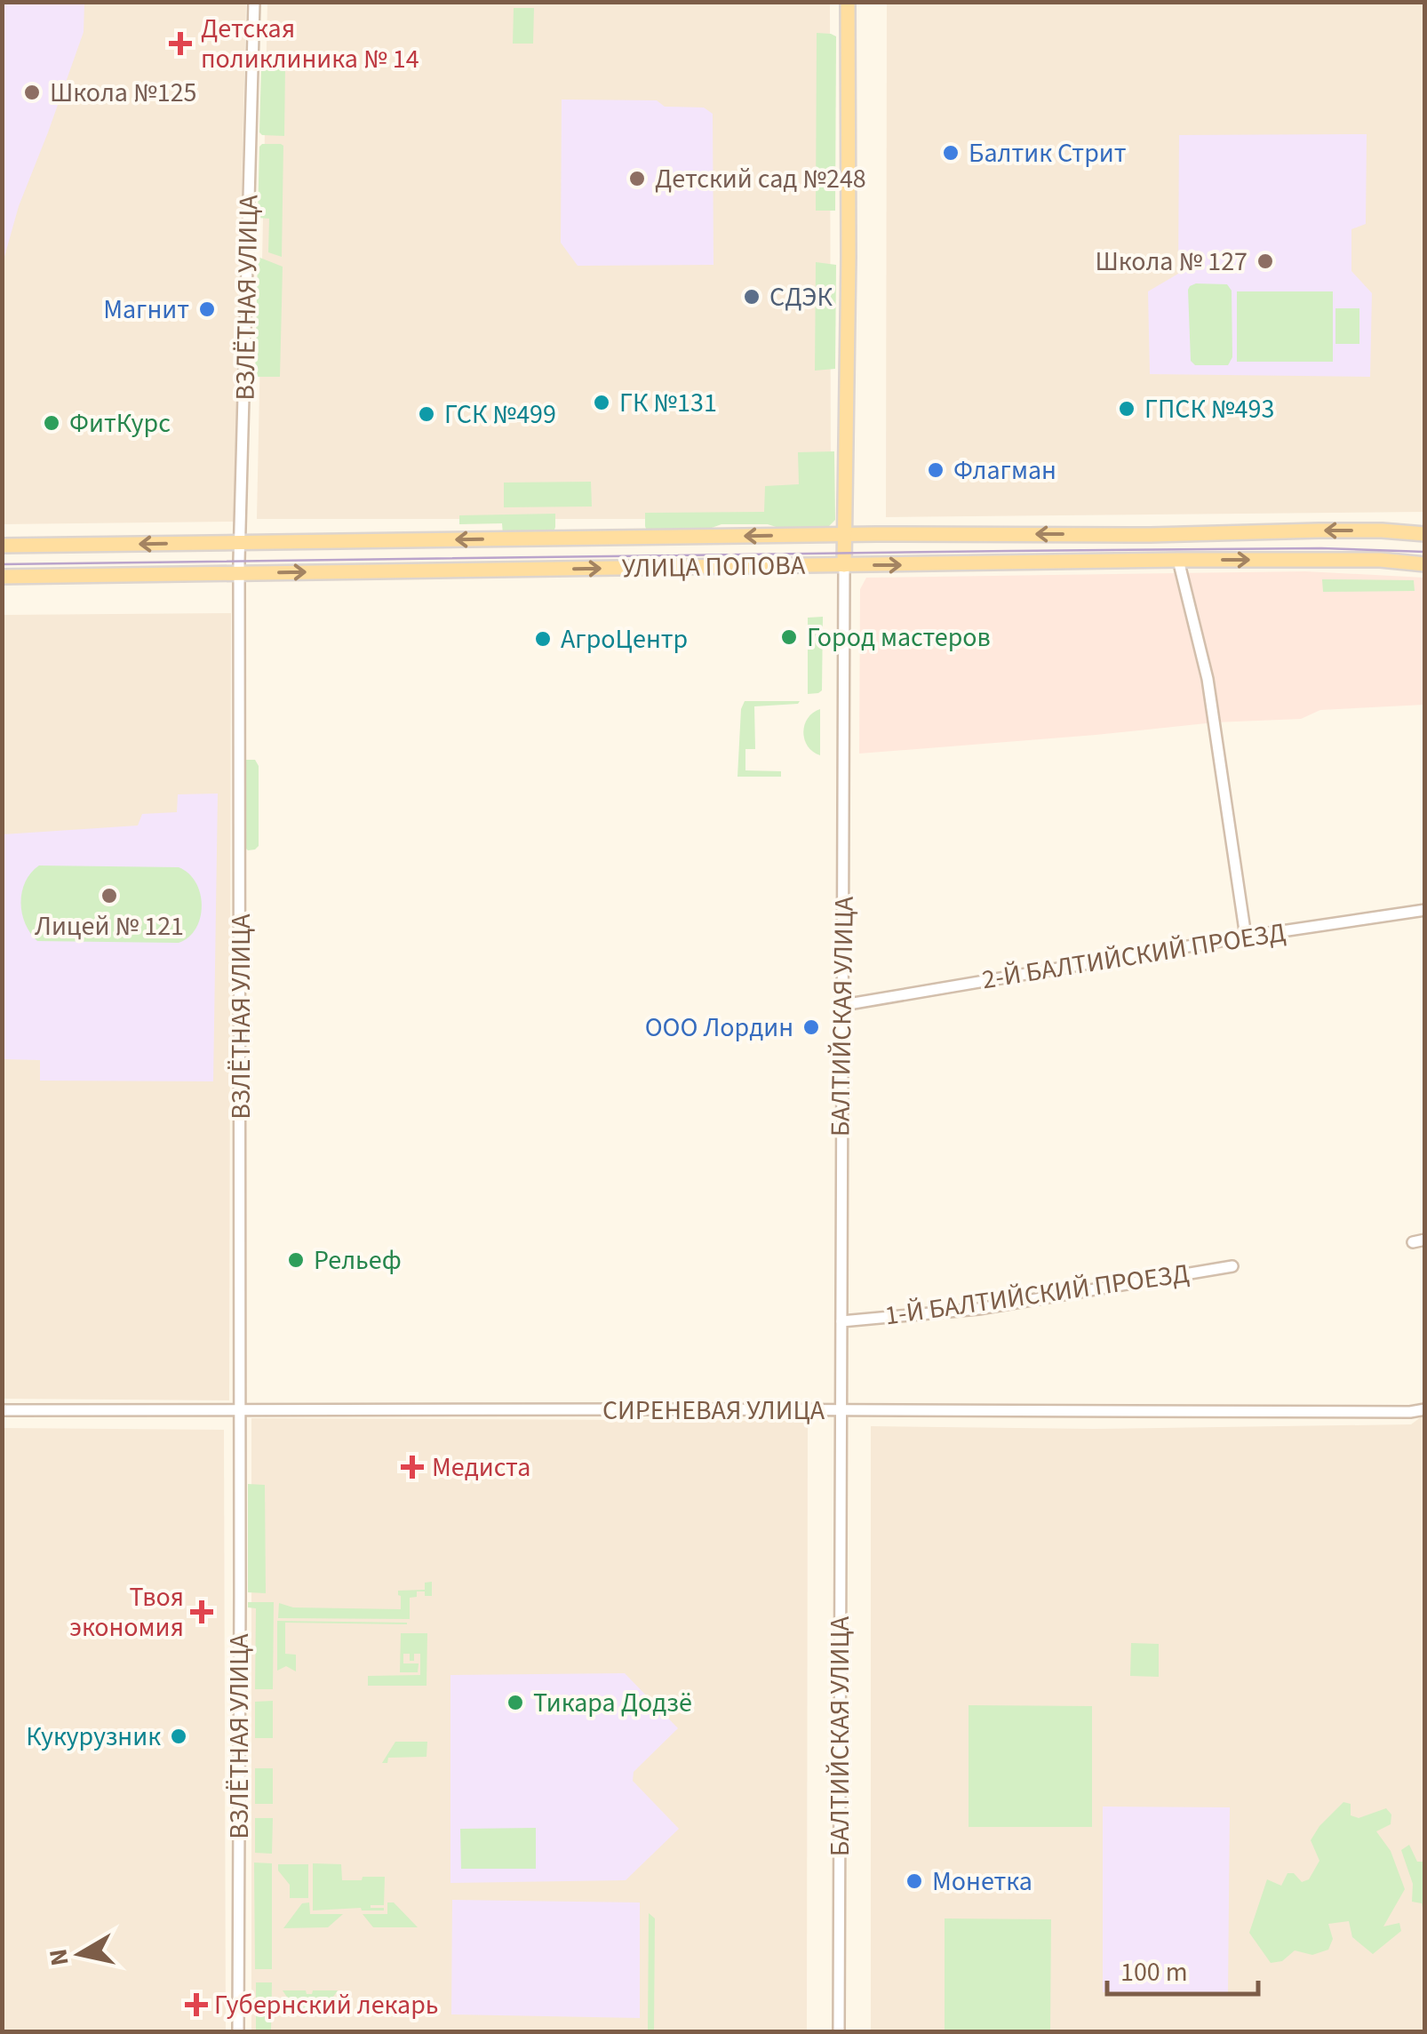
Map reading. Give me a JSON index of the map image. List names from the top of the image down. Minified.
{"streets":{"main road":["УЛИЦА ПОПОВА","БАЛТИЙСКАЯ УЛИЦА"],"street":["ВЗЛЁТНАЯ УЛИЦА","2-Й БАЛТИЙСКИЙ ПРОЕЗД","1-Й БАЛТИЙСКИЙ ПРОЕЗД","СИРЕНЕВАЯ УЛИЦА"]},"crossings":[["ВЗЛЁТНАЯ УЛИЦА","УЛИЦА ПОПОВА"],["ВЗЛЁТНАЯ УЛИЦА","СИРЕНЕВАЯ УЛИЦА"],["УЛИЦА ПОПОВА","БАЛТИЙСКАЯ УЛИЦА"],["2-Й БАЛТИЙСКИЙ ПРОЕЗД","БАЛТИЙСКАЯ УЛИЦА"],["БАЛТИЙСКАЯ УЛИЦА","1-Й БАЛТИЙСКИЙ ПРОЕЗД"],["БАЛТИЙСКАЯ УЛИЦА","СИРЕНЕВАЯ УЛИЦА"]],"places":{"health":["Детская поликлиника № 14","Медиста","Твоя экономия","Губернский лекарь"],"other":["Школа №125","Балтик Стрит","Детский сад №248","Школа № 127","СДЭК","Магнит","ГК №131","ГПСК №493","ГСК №499","ФитКурс","Флагман","Город мастеров","АгроЦентр","Лицей № 121","ООО Лордин","Рельеф","Тикара Додзё","Кукурузник","Монетка"]},"scale_bar":"100 m","north":"left"}
